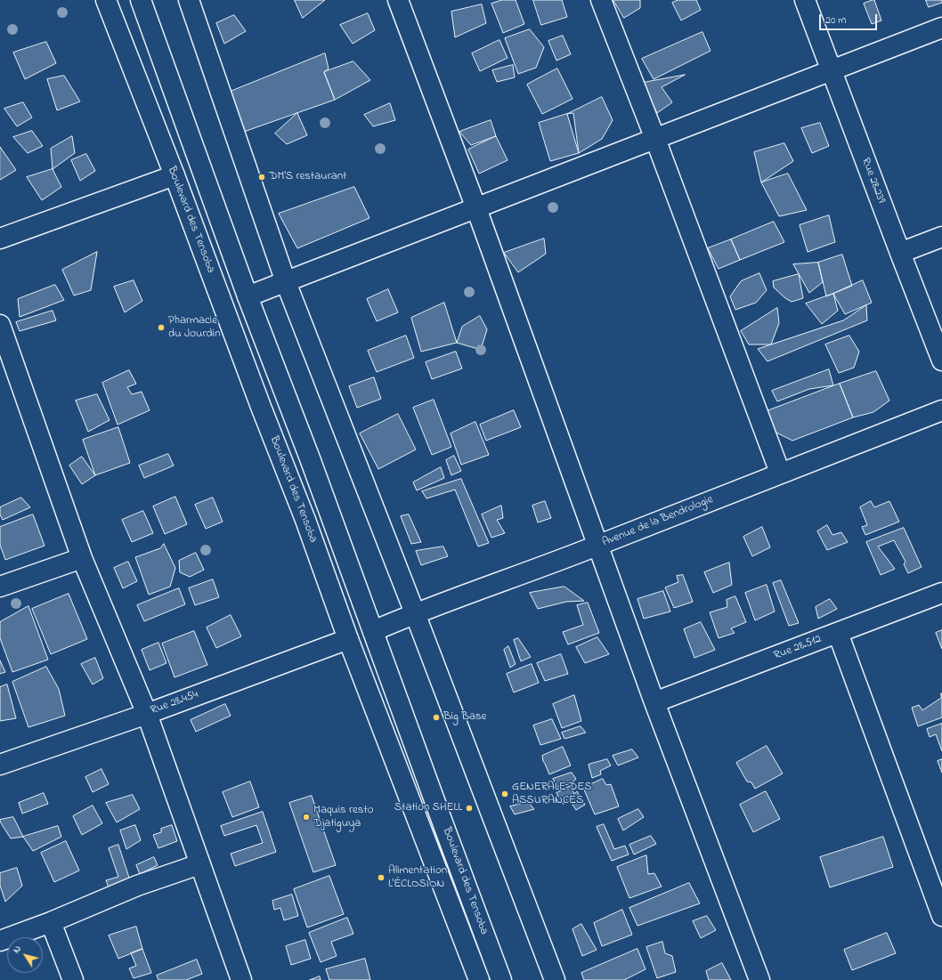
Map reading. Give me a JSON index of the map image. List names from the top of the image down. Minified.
{"streets":{"street":["Rue 28.239","Boulevard des Tensoba","Avenue de la Bendrologie","Rue 28.512","Rue 28.454"]},"crossings":[["Boulevard des Tensoba","Avenue de la Bendrologie"],["Boulevard des Tensoba","Rue 28.454"]],"places":["DM'S restaurant","Pharmacie du Jourdin","Big Base","GENERALE DES ASSURANCES","Station SHELL","Maquis resto Djatiguya","Alimentation L'ÉCLOSION"],"scale_bar":"20 m","north":"top left"}
